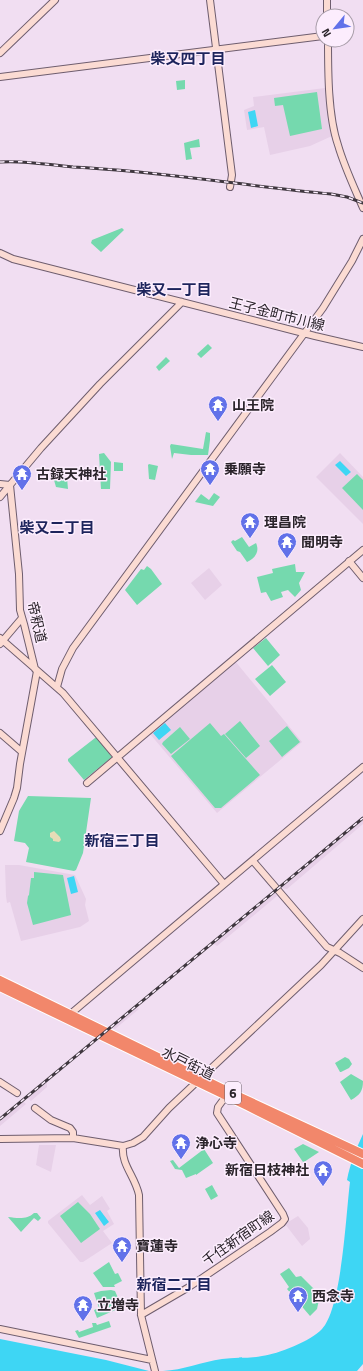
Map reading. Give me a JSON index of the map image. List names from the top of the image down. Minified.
{"streets":{"highway":["水戸街道","6"],"street":["王子金町市川線","帝釈道","千住新宿町線"]},"crossings":[["水戸街道","千住新宿町線"]],"districts":["柴又四丁目","柴又一丁目","柴又二丁目","新宿三丁目","新宿二丁目"],"places":{"temple":["山王院","乗願寺","古録天神社","理昌院","聞明寺","浄心寺","新宿日枝神社","寶蓮寺","西念寺","立増寺"]},"north":"bottom left"}
